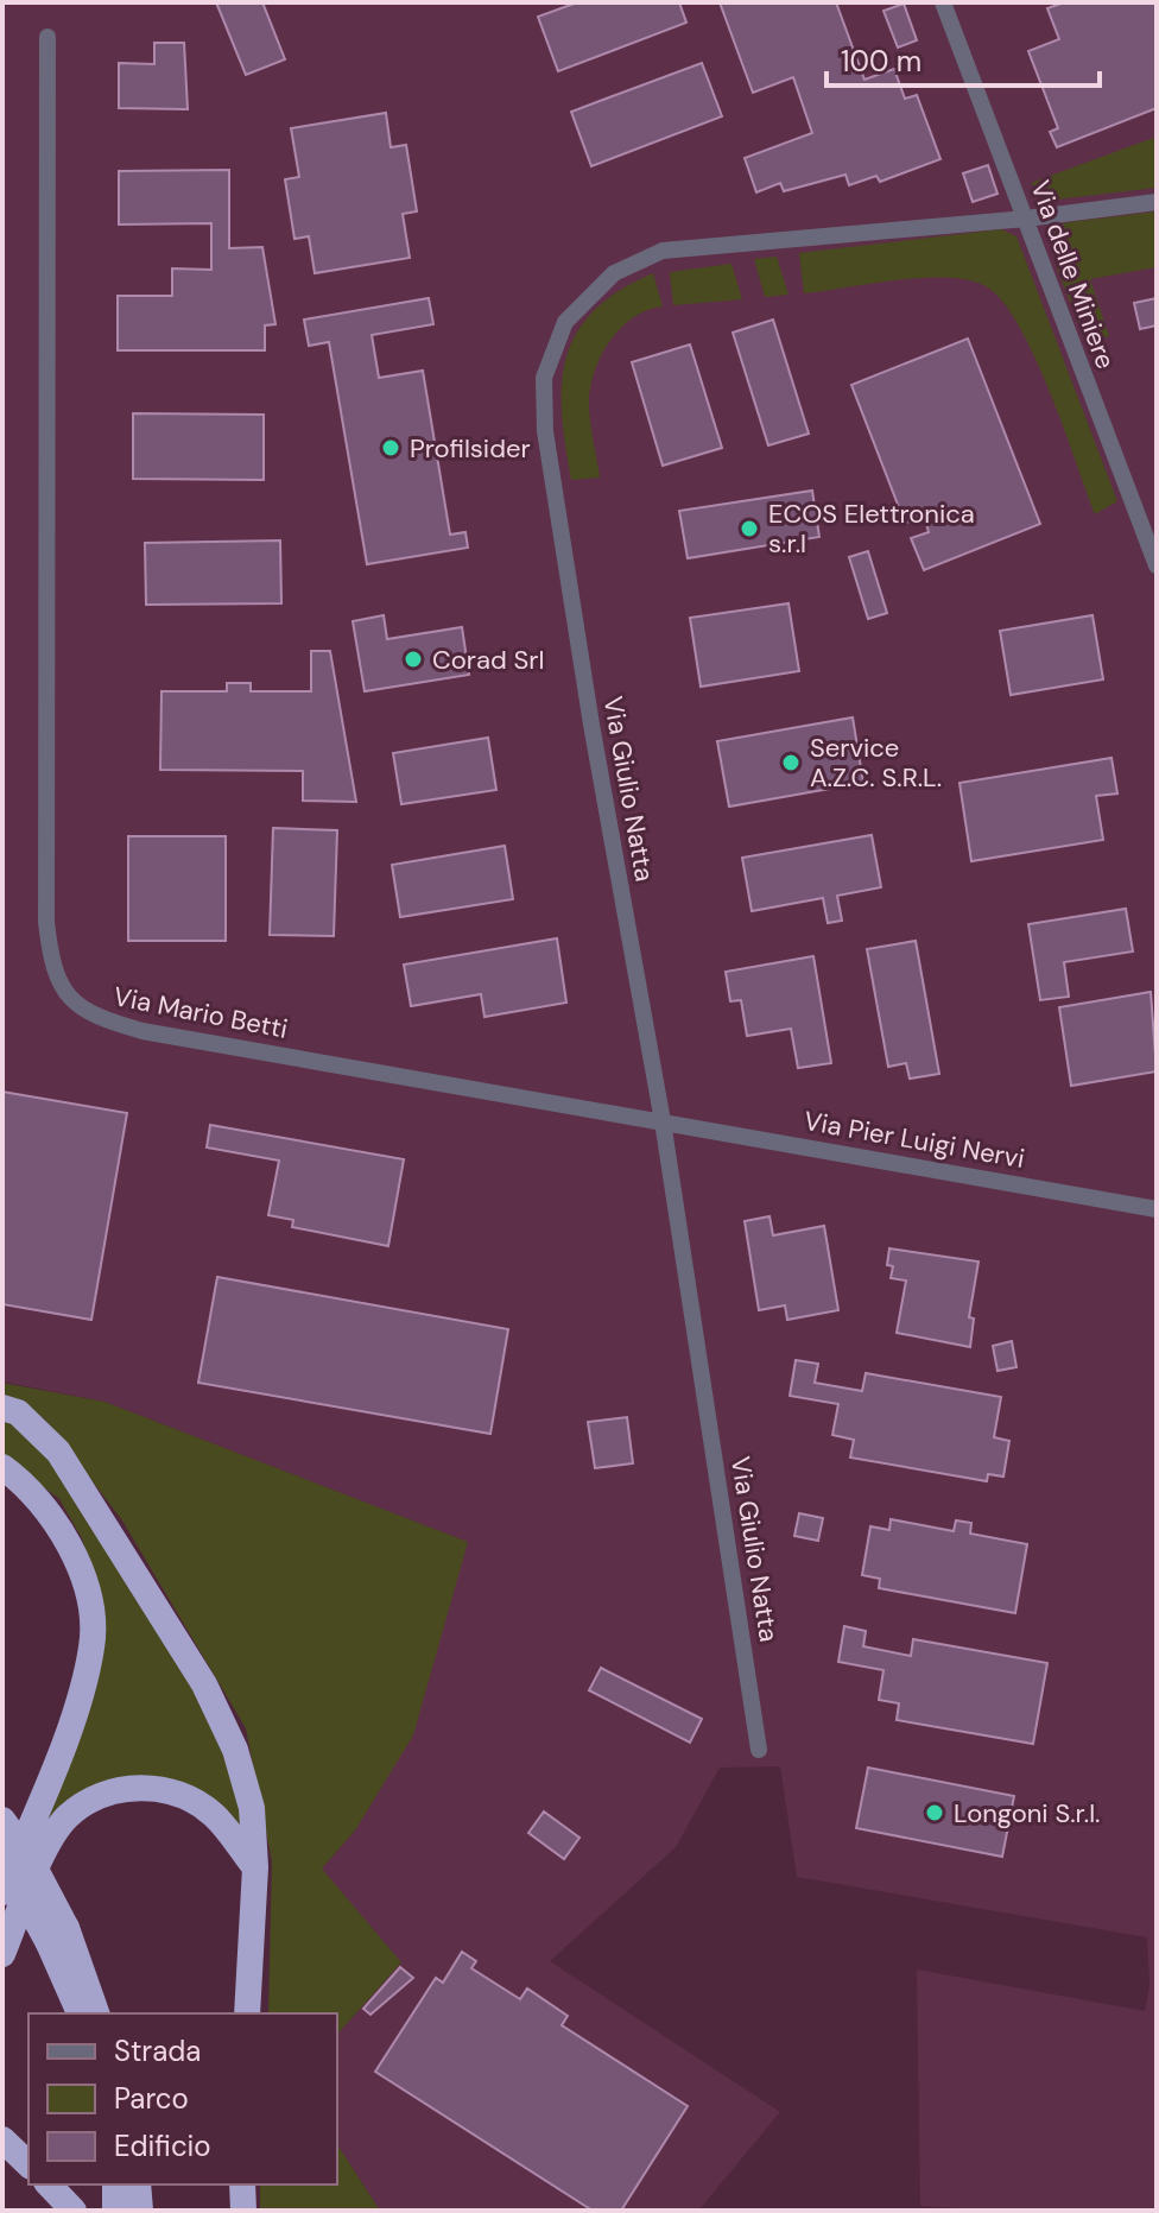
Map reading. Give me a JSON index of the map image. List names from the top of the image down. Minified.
{"streets":{"street":["Via delle Miniere","Via Giulio Natta","Via Mario Betti","Via Pier Luigi Nervi"]},"crossings":[["Via delle Miniere","Via Giulio Natta"],["Via Giulio Natta","Via Mario Betti"],["Via Giulio Natta","Via Pier Luigi Nervi"],["Via Mario Betti","Via Pier Luigi Nervi"]],"places":["Profilsider","ECOS Elettronica s.r.l","Corad Srl","Service A.Z.C. S.R.L.","Longoni S.r.l."],"legend":["Strada","Parco","Edificio"],"scale_bar":"100 m"}
